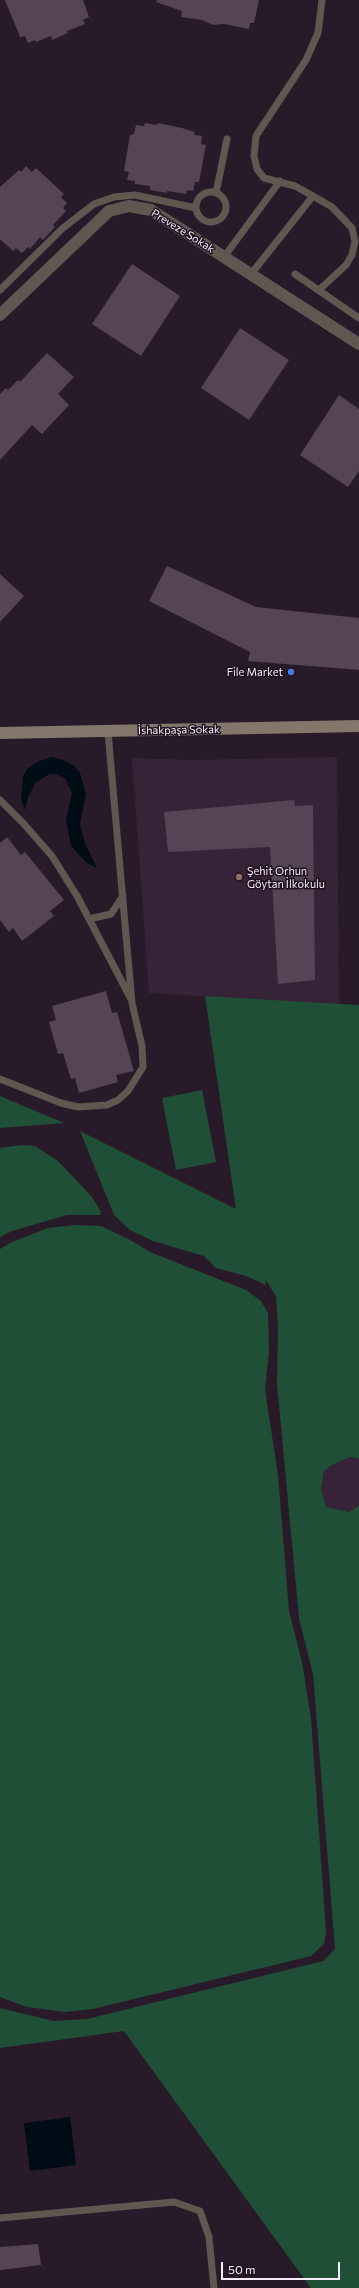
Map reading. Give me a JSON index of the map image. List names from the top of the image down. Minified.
{"streets":{"street":["Preveze Sokak","İshakpaşa Sokak"]},"places":["File Market","Şehit Orhun Göytan İlkokulu"],"scale_bar":"50 m"}
